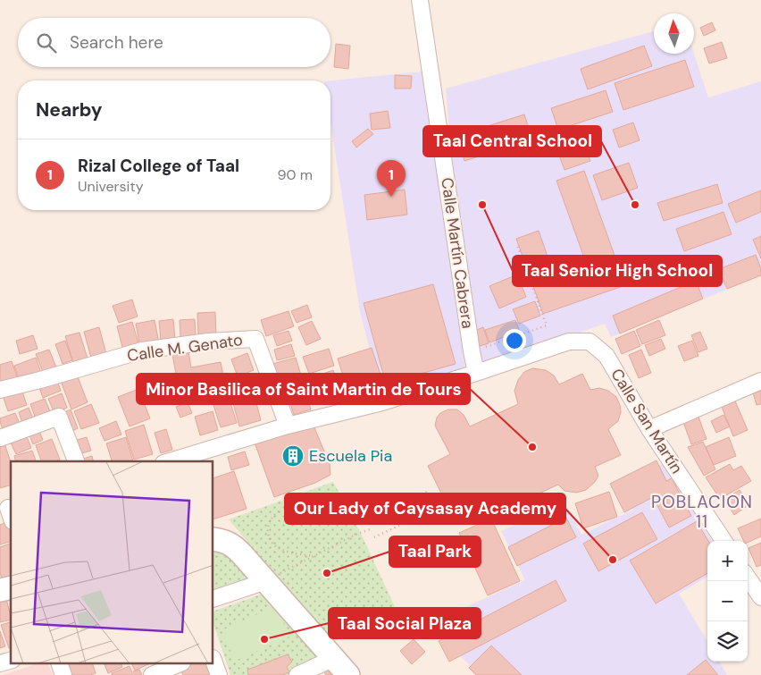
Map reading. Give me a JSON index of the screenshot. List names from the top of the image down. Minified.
{"streets":{"street":["Calle Martín Cabrera","Calle M. Genato","Calle San Martín"]},"crossings":[["Calle Martín Cabrera","Calle San Martín"]],"districts":["POBLACION 11"],"places":{"other":["Taal Senior High School","Taal Central School","Minor Basilica of Saint Martin de Tours","Our Lady of Caysasay Academy","Taal Park","Taal Social Plaza"],"building":["Escuela Pia"]},"north":"top","page":{"search":"Search here","heading":"Nearby","list":[{"mark":"1","name":"Rizal College of Taal","note":"University","value":"90 m"}],"pins":"1","map_buttons":["+","−"]}}
